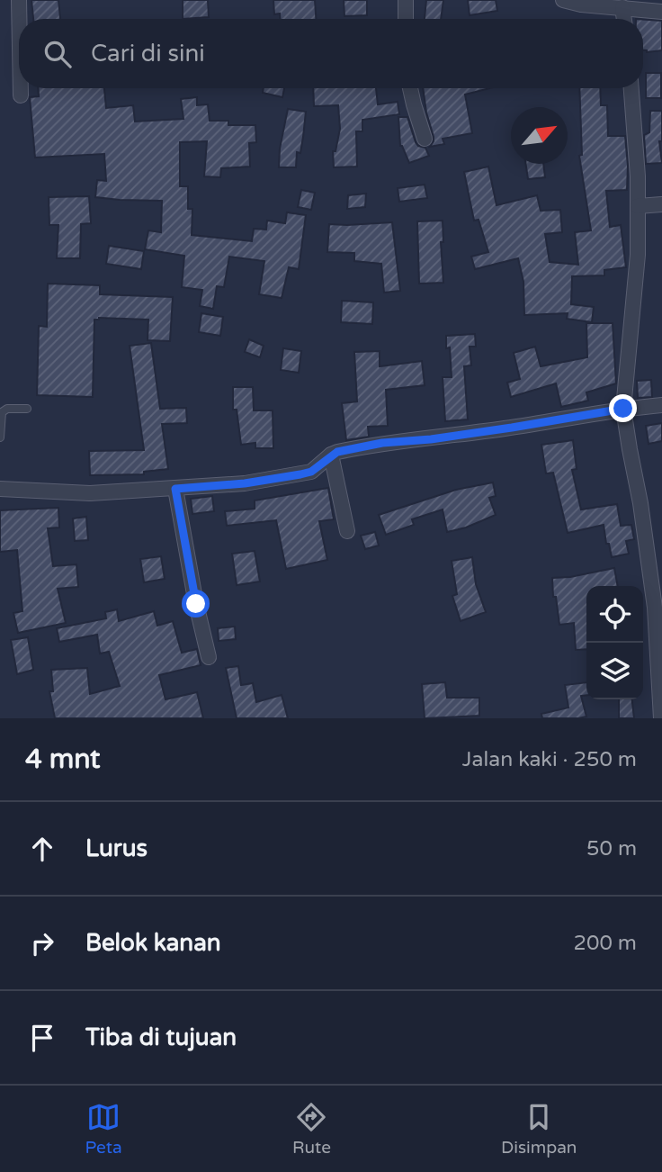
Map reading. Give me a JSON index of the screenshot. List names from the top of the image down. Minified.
{"north":"top right","page":{"search":"Cari di sini","heading":["4 mnt","Jalan kaki · 250 m"],"list":[["Lurus","50 m"],["Belok kanan","200 m"],"Tiba di tujuan"],"nav":["Peta","Rute","Disimpan"]}}
